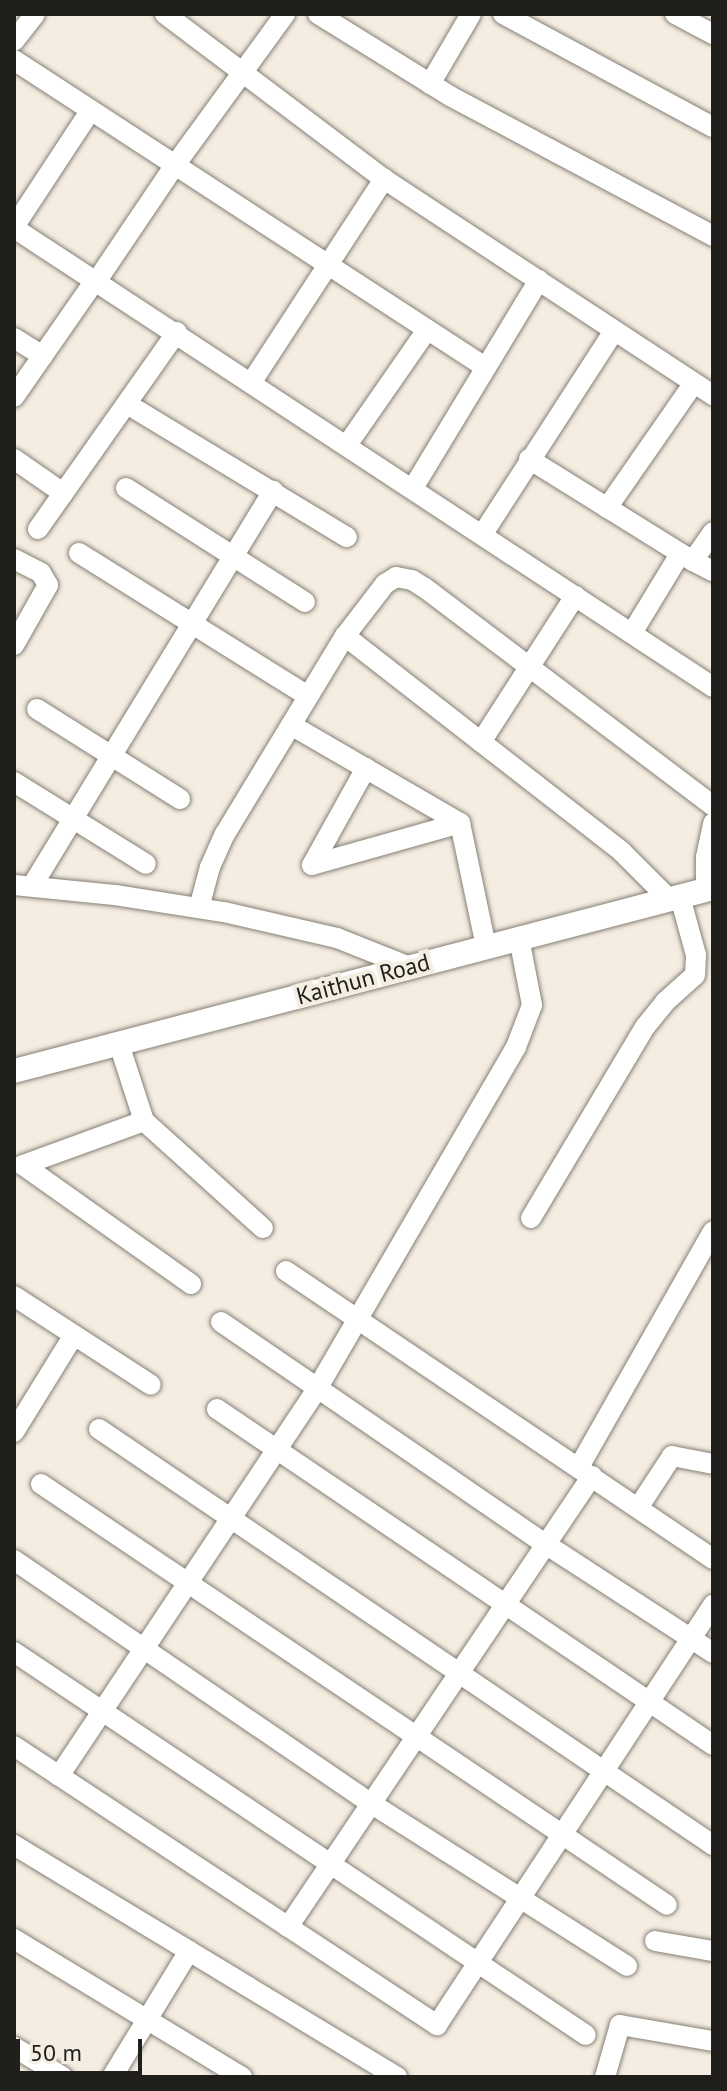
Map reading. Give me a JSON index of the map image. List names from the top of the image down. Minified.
{"streets":{"street":["Kaithun Road"]},"scale_bar":"50 m"}
